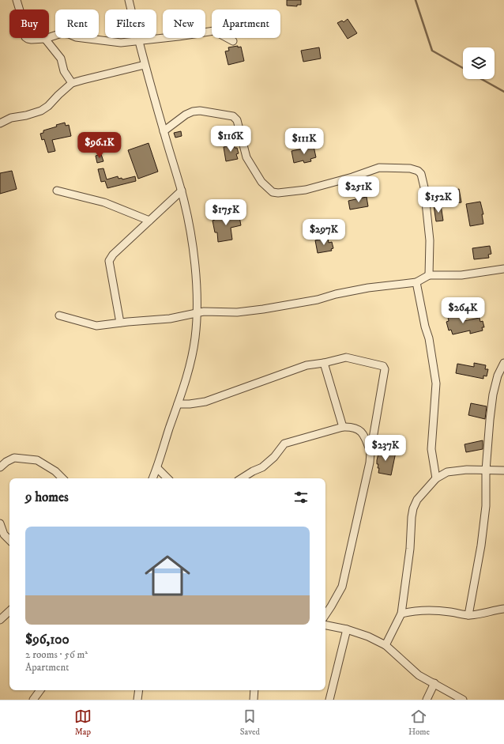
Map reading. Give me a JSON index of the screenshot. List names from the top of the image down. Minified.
{"page":{"chip":["Buy","Rent","Filters","New","Apartment"],"price":["$116K","$111K","$96.1K","$251K","$152K","$175K","$297K","$264K","$237K"],"heading":"9 homes","list":[{"name":"$96,100","note":"2 rooms · 56 m² · Apartment"}],"tabs":["Map","Saved","Home"]}}
